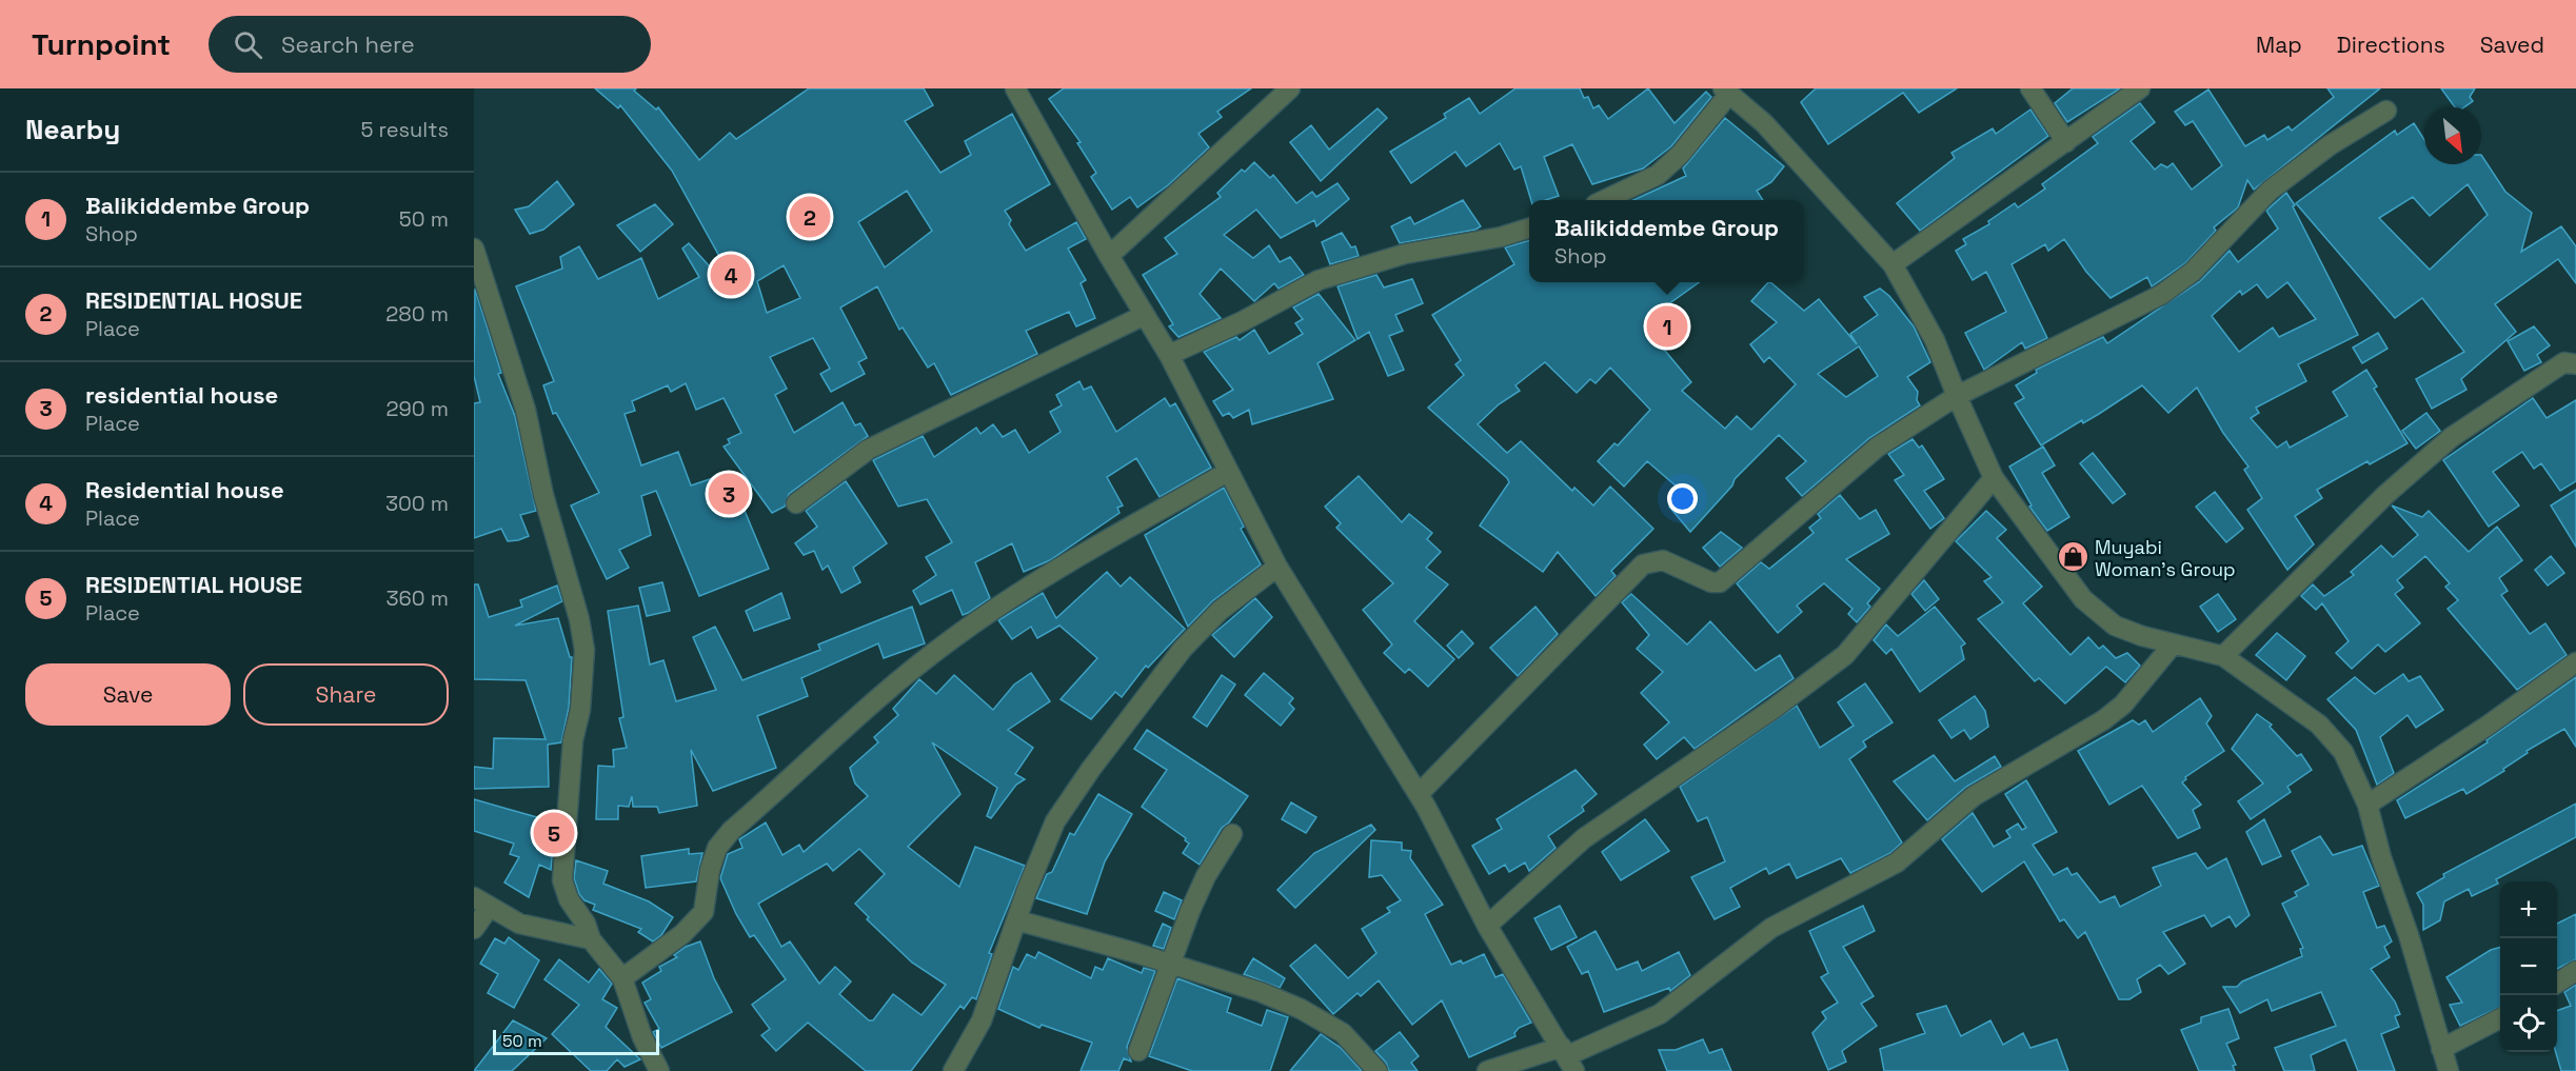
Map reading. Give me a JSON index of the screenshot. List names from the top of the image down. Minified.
{"places":{"shop":["Muyabi Woman's Group"]},"scale_bar":"50 m","north":"bottom right","page":{"header":"Turnpoint","search":"Search here","nav":["Map","Directions","Saved"],"heading":["Nearby","5 results"],"list":[{"mark":"1","name":"Balikiddembe Group","note":"Shop","value":"50 m"},{"mark":"2","name":"RESIDENTIAL HOSUE","note":"Place","value":"280 m"},{"mark":"3","name":"residential house","note":"Place","value":"290 m"},{"mark":"4","name":"Residential house","note":"Place","value":"300 m"},{"mark":"5","name":"RESIDENTIAL HOUSE","note":"Place","value":"360 m"}],"pins":["2","4","1","3","5"],"popup":["Balikiddembe Group","Shop"],"buttons":["Save","Share"],"map_buttons":["+","−"],"scale":"50 m"}}
